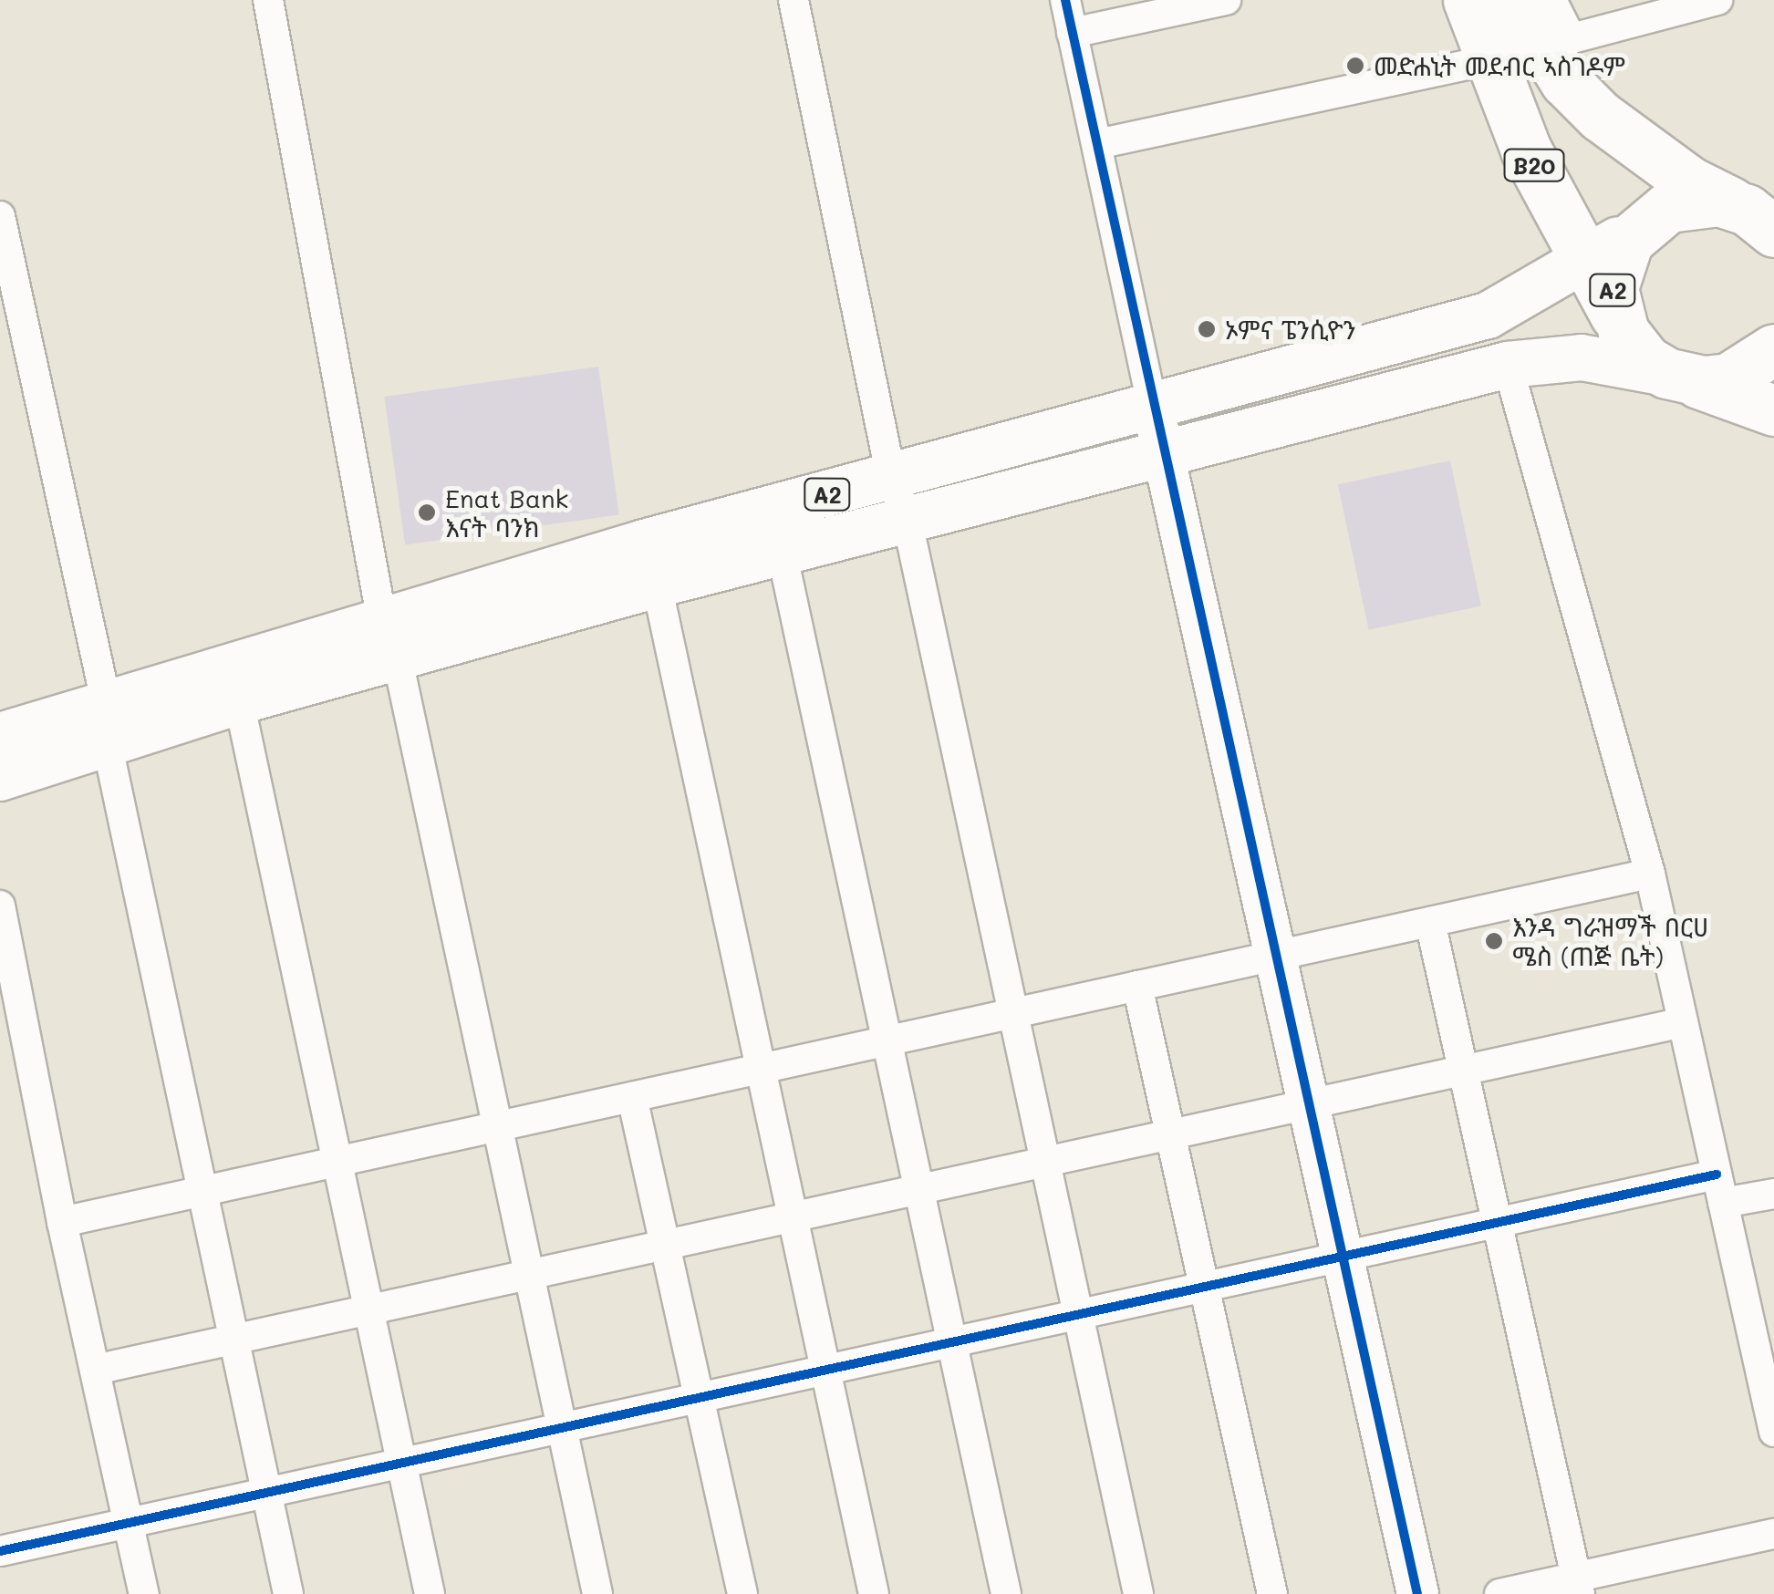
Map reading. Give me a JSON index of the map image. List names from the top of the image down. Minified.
{"streets":{"highway":["B20","A2"]},"crossings":[["B20","A2"]],"places":["መድሐኒት መደብር ኣስገዶም","ኦምና ፔንሲዮን","Enat Bank እናት ባንክ","እንዳ ግራዝማች በርሀ ሜስ (ጠጅ ቤት)"]}
